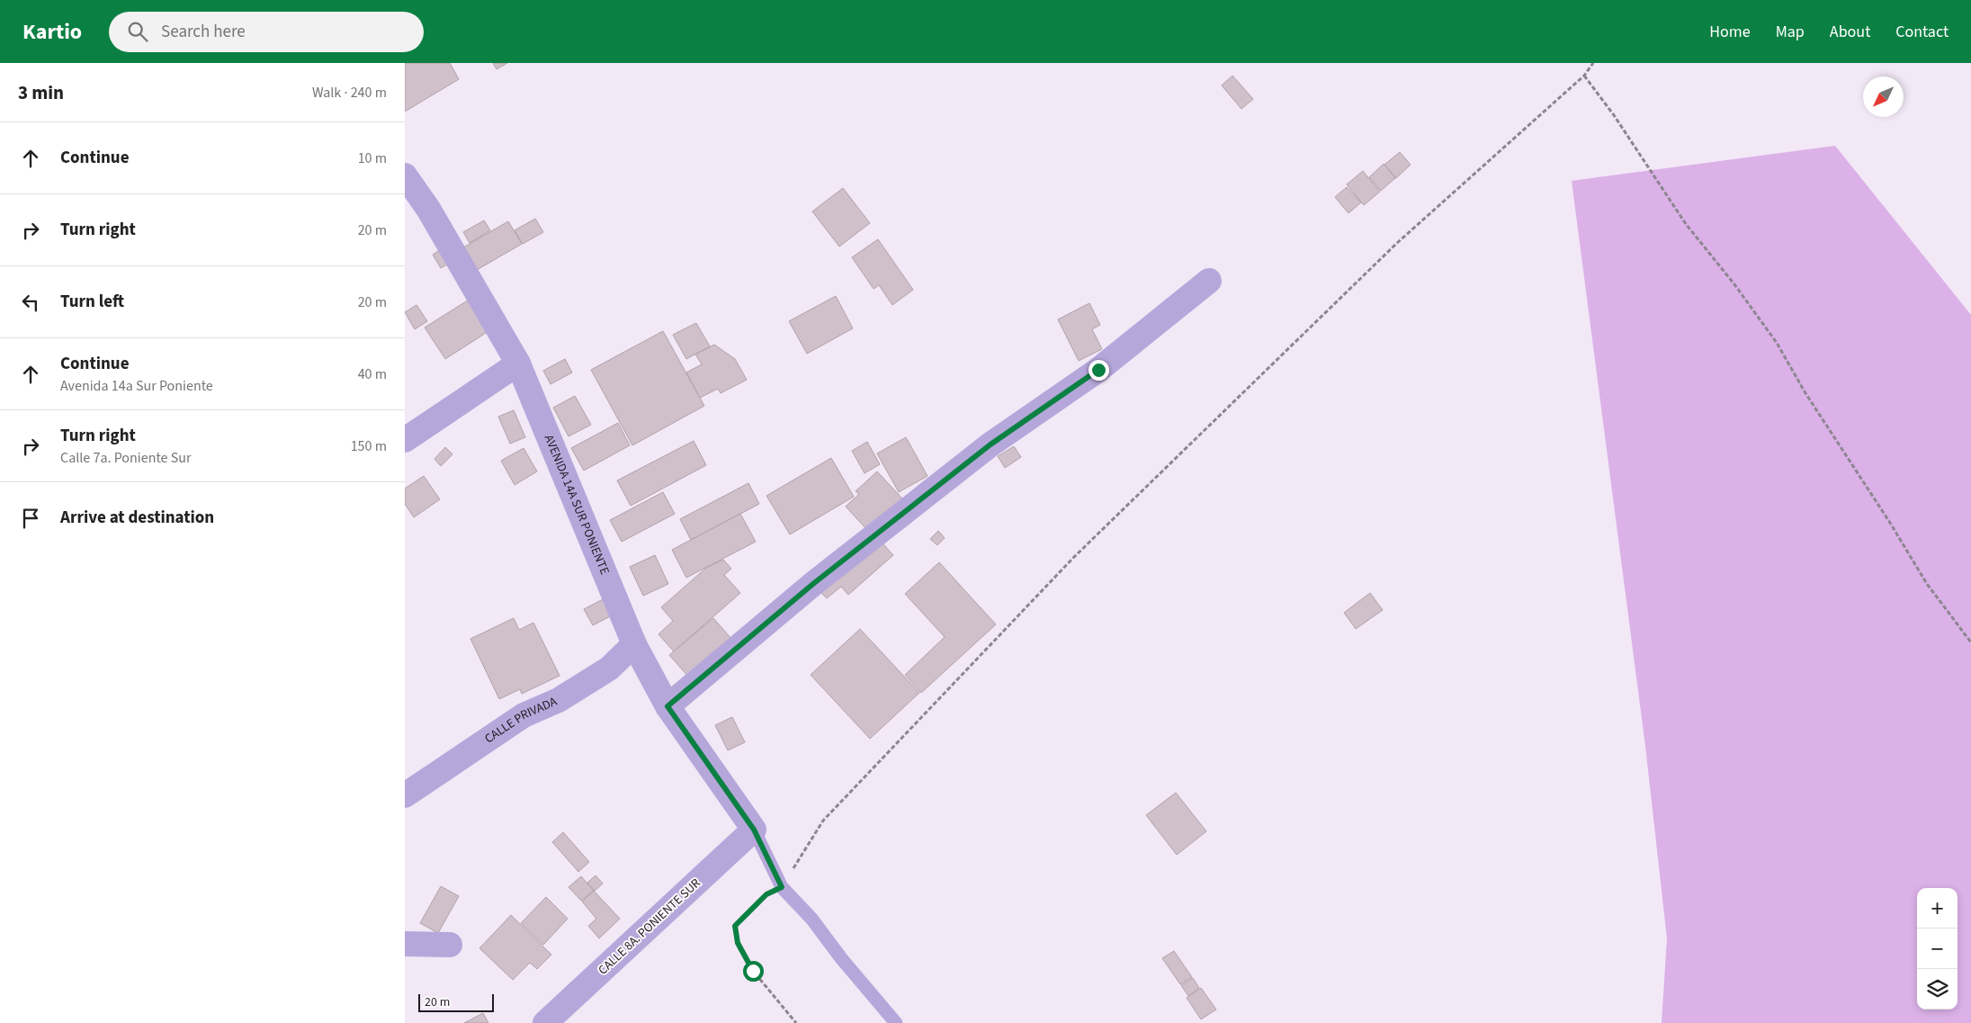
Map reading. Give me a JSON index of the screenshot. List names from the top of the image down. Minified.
{"streets":{"street":["AVENIDA 14A SUR PONIENTE","CALLE PRIVADA","CALLE 8A. PONIENTE SUR"]},"crossings":[["AVENIDA 14A SUR PONIENTE","CALLE PRIVADA"],["AVENIDA 14A SUR PONIENTE","CALLE 8A. PONIENTE SUR"]],"scale_bar":"20 m","north":"bottom left","page":{"header":"Kartio","search":"Search here","nav":["Home","Map","About","Contact"],"heading":["3 min","Walk · 240 m"],"list":[["Continue","10 m"],["Turn right","20 m"],["Turn left","20 m"],["Continue","Avenida 14a Sur Poniente","40 m"],["Turn right","Calle 7a. Poniente Sur","150 m"],"Arrive at destination"],"map_buttons":["+","−"],"scale":"20 m"}}
